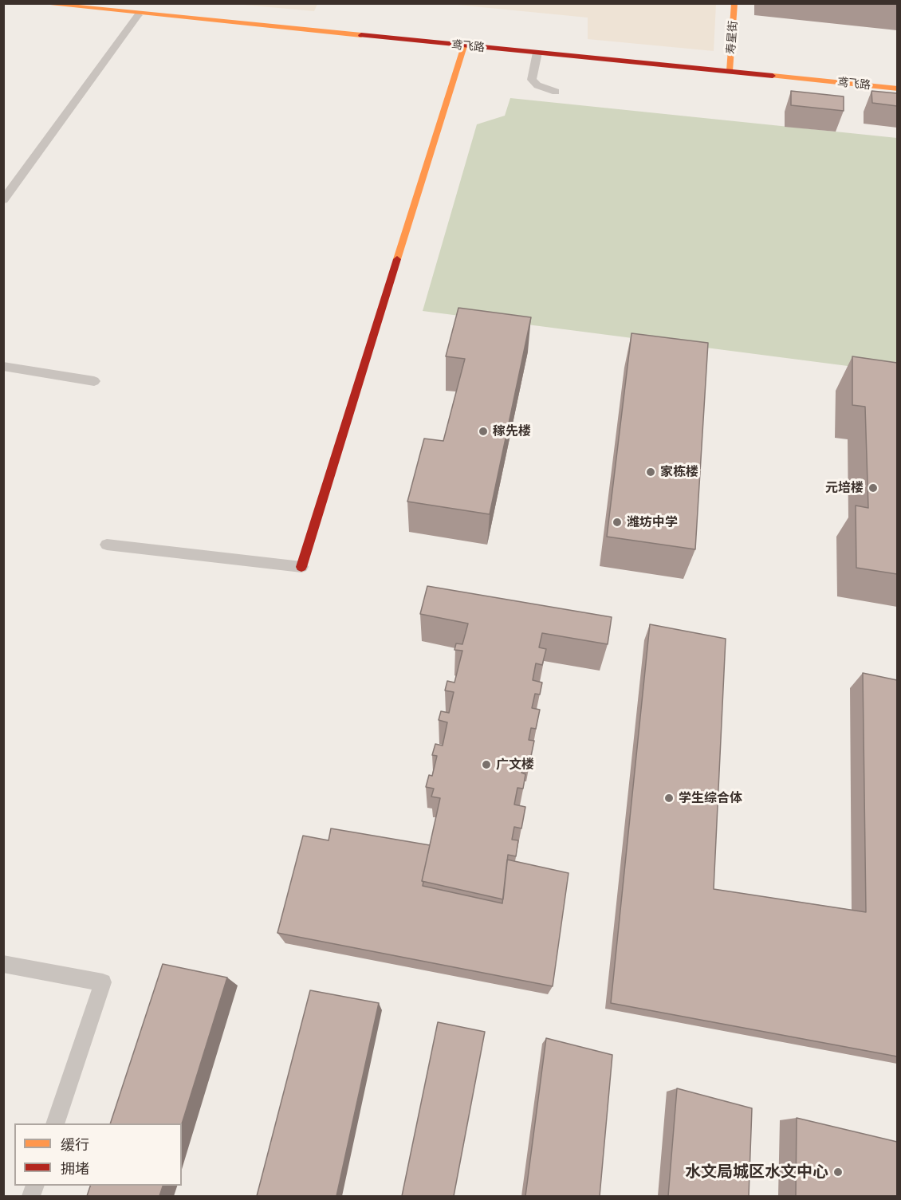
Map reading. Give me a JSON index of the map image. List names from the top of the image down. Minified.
{"streets":{"street":["寿星街","鸢飞路"]},"crossings":[["寿星街","鸢飞路"]],"places":["稼先楼","家栋楼","元培楼","潍坊中学","广文楼","学生综合体","水文局城区水文中心"],"legend":["缓行","拥堵"]}
